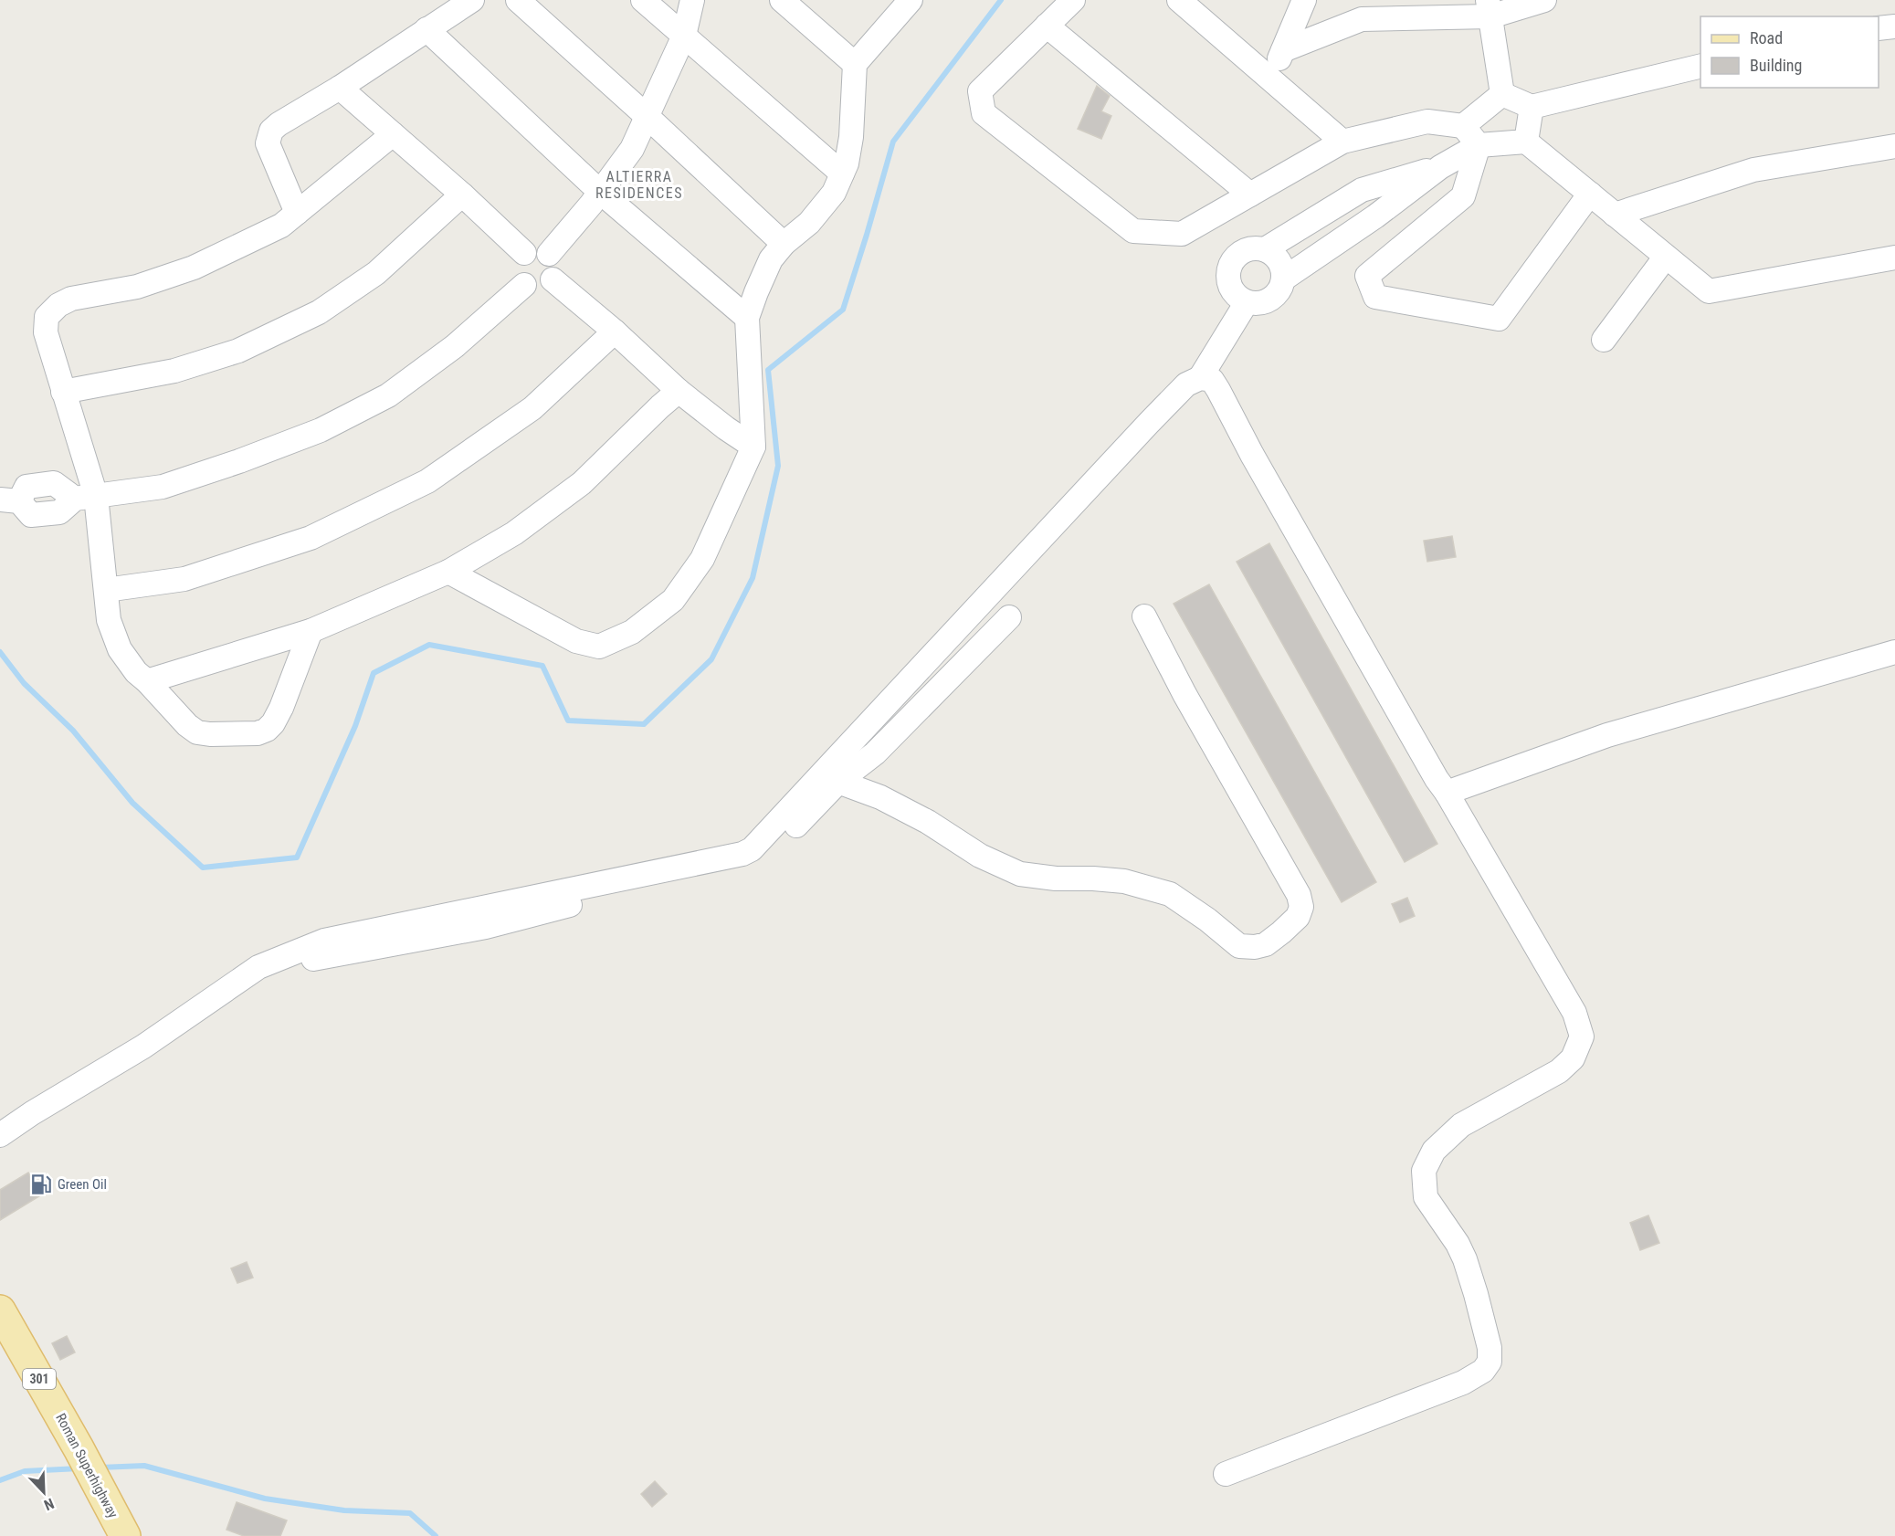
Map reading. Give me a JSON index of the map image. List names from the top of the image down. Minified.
{"streets":{"main road":["301","Roman Superhighway"]},"districts":["ALTIERRA RESIDENCES"],"places":{"fuel station":["Green Oil"]},"legend":["Road","Building"],"north":"bottom right"}
